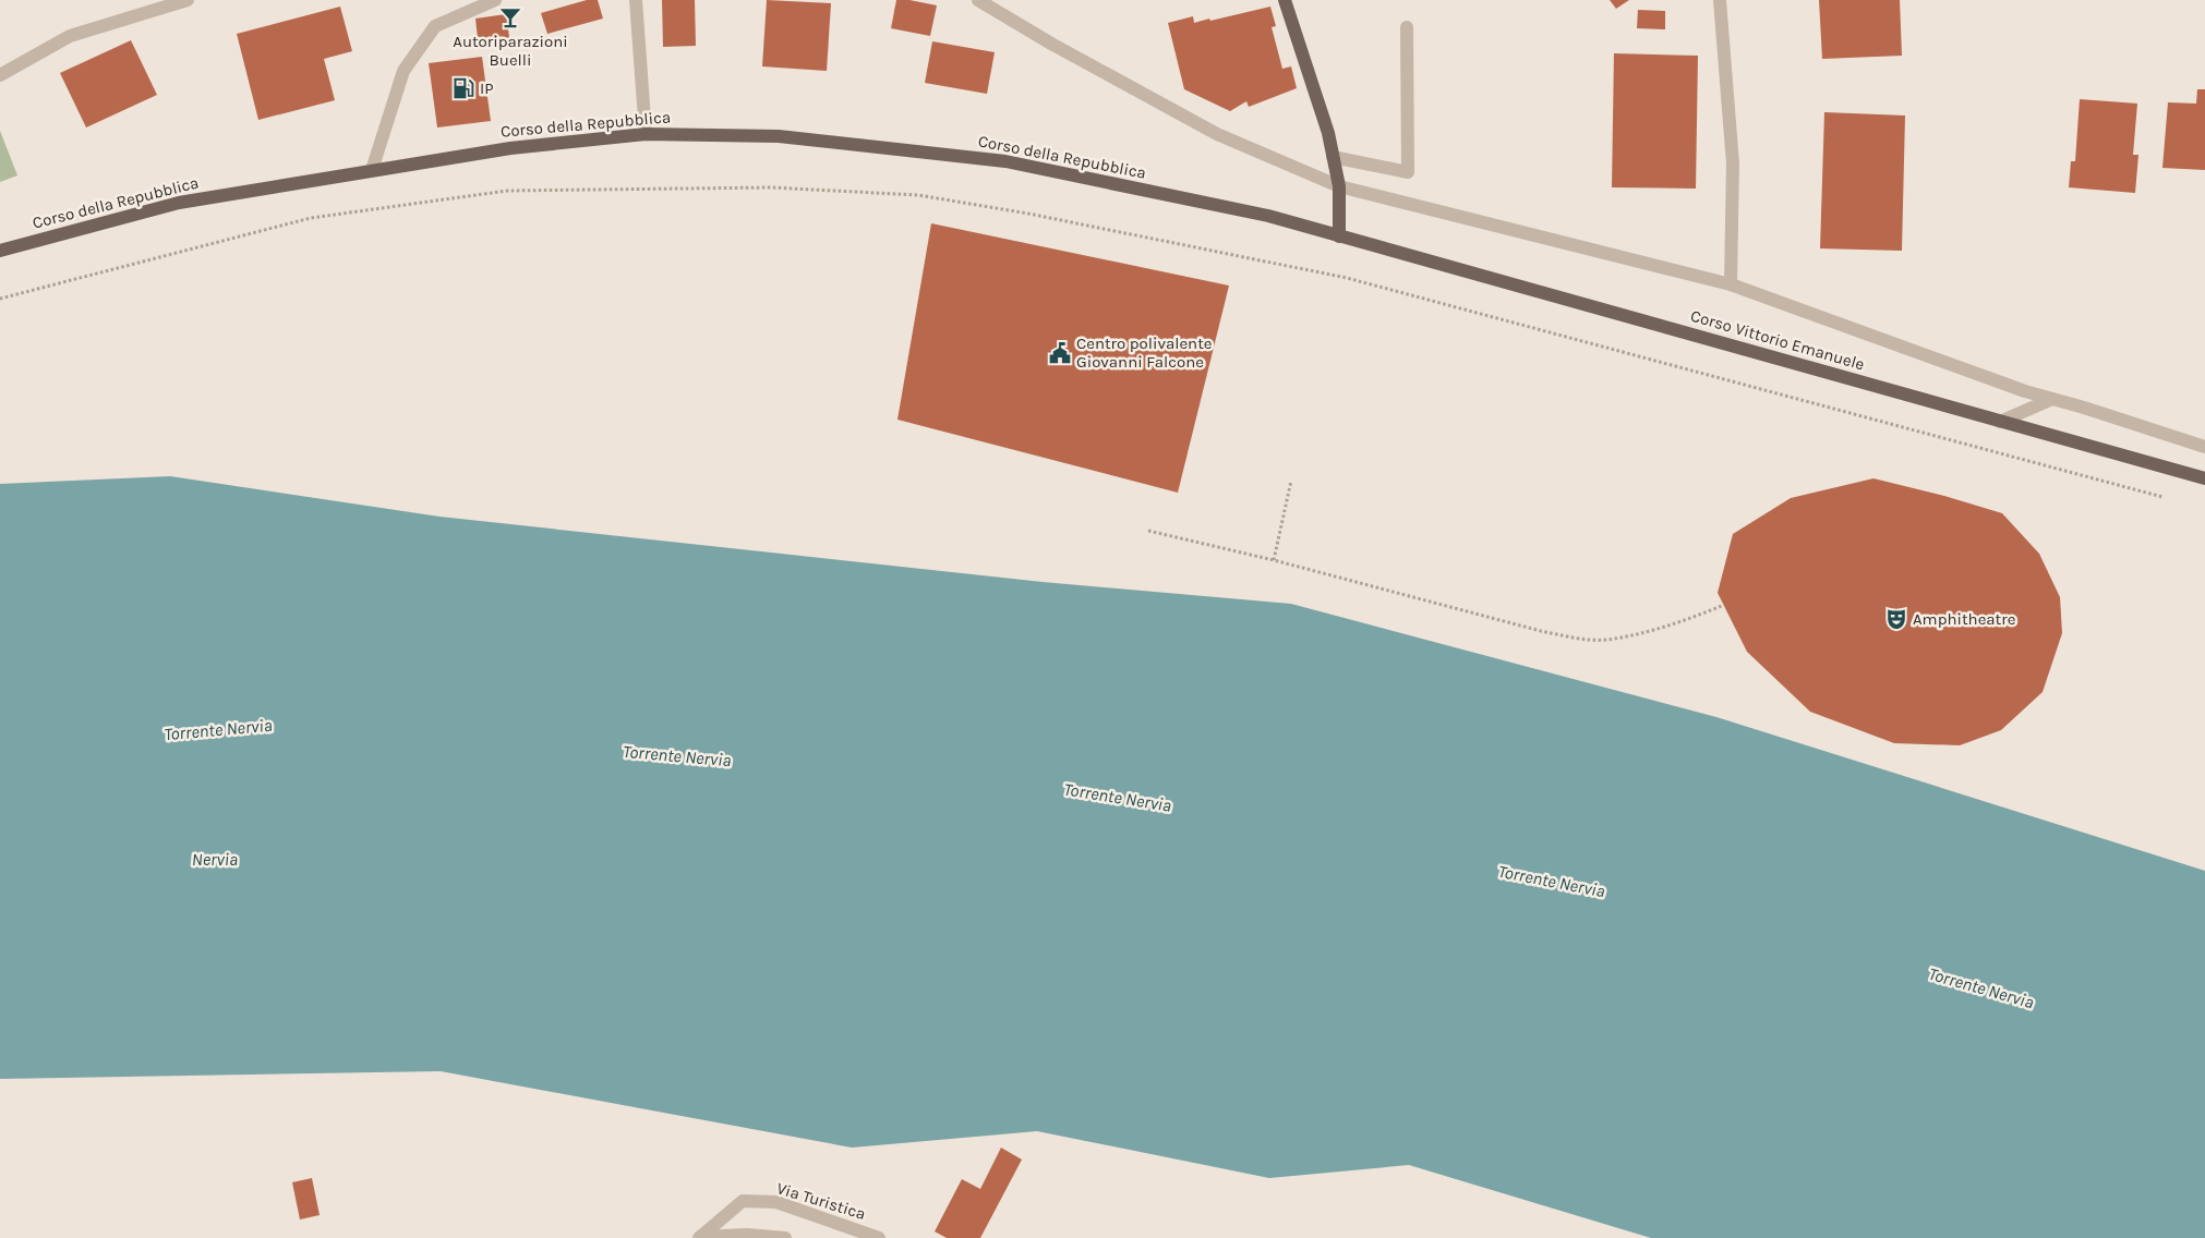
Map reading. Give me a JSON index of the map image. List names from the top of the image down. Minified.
{"streets":{"main road":["Corso della Repubblica","Corso Vittorio Emanuele"],"street":["Via Turistica"]},"crossings":[["Corso della Repubblica","Corso Vittorio Emanuele"]],"water":["Torrente Nervia","Nervia"],"places":{"bar":["Autoriparazioni Buelli"],"fuel station":["IP"],"public building":["Centro polivalente Giovanni Falcone"],"theatre":["Amphitheatre"]}}
